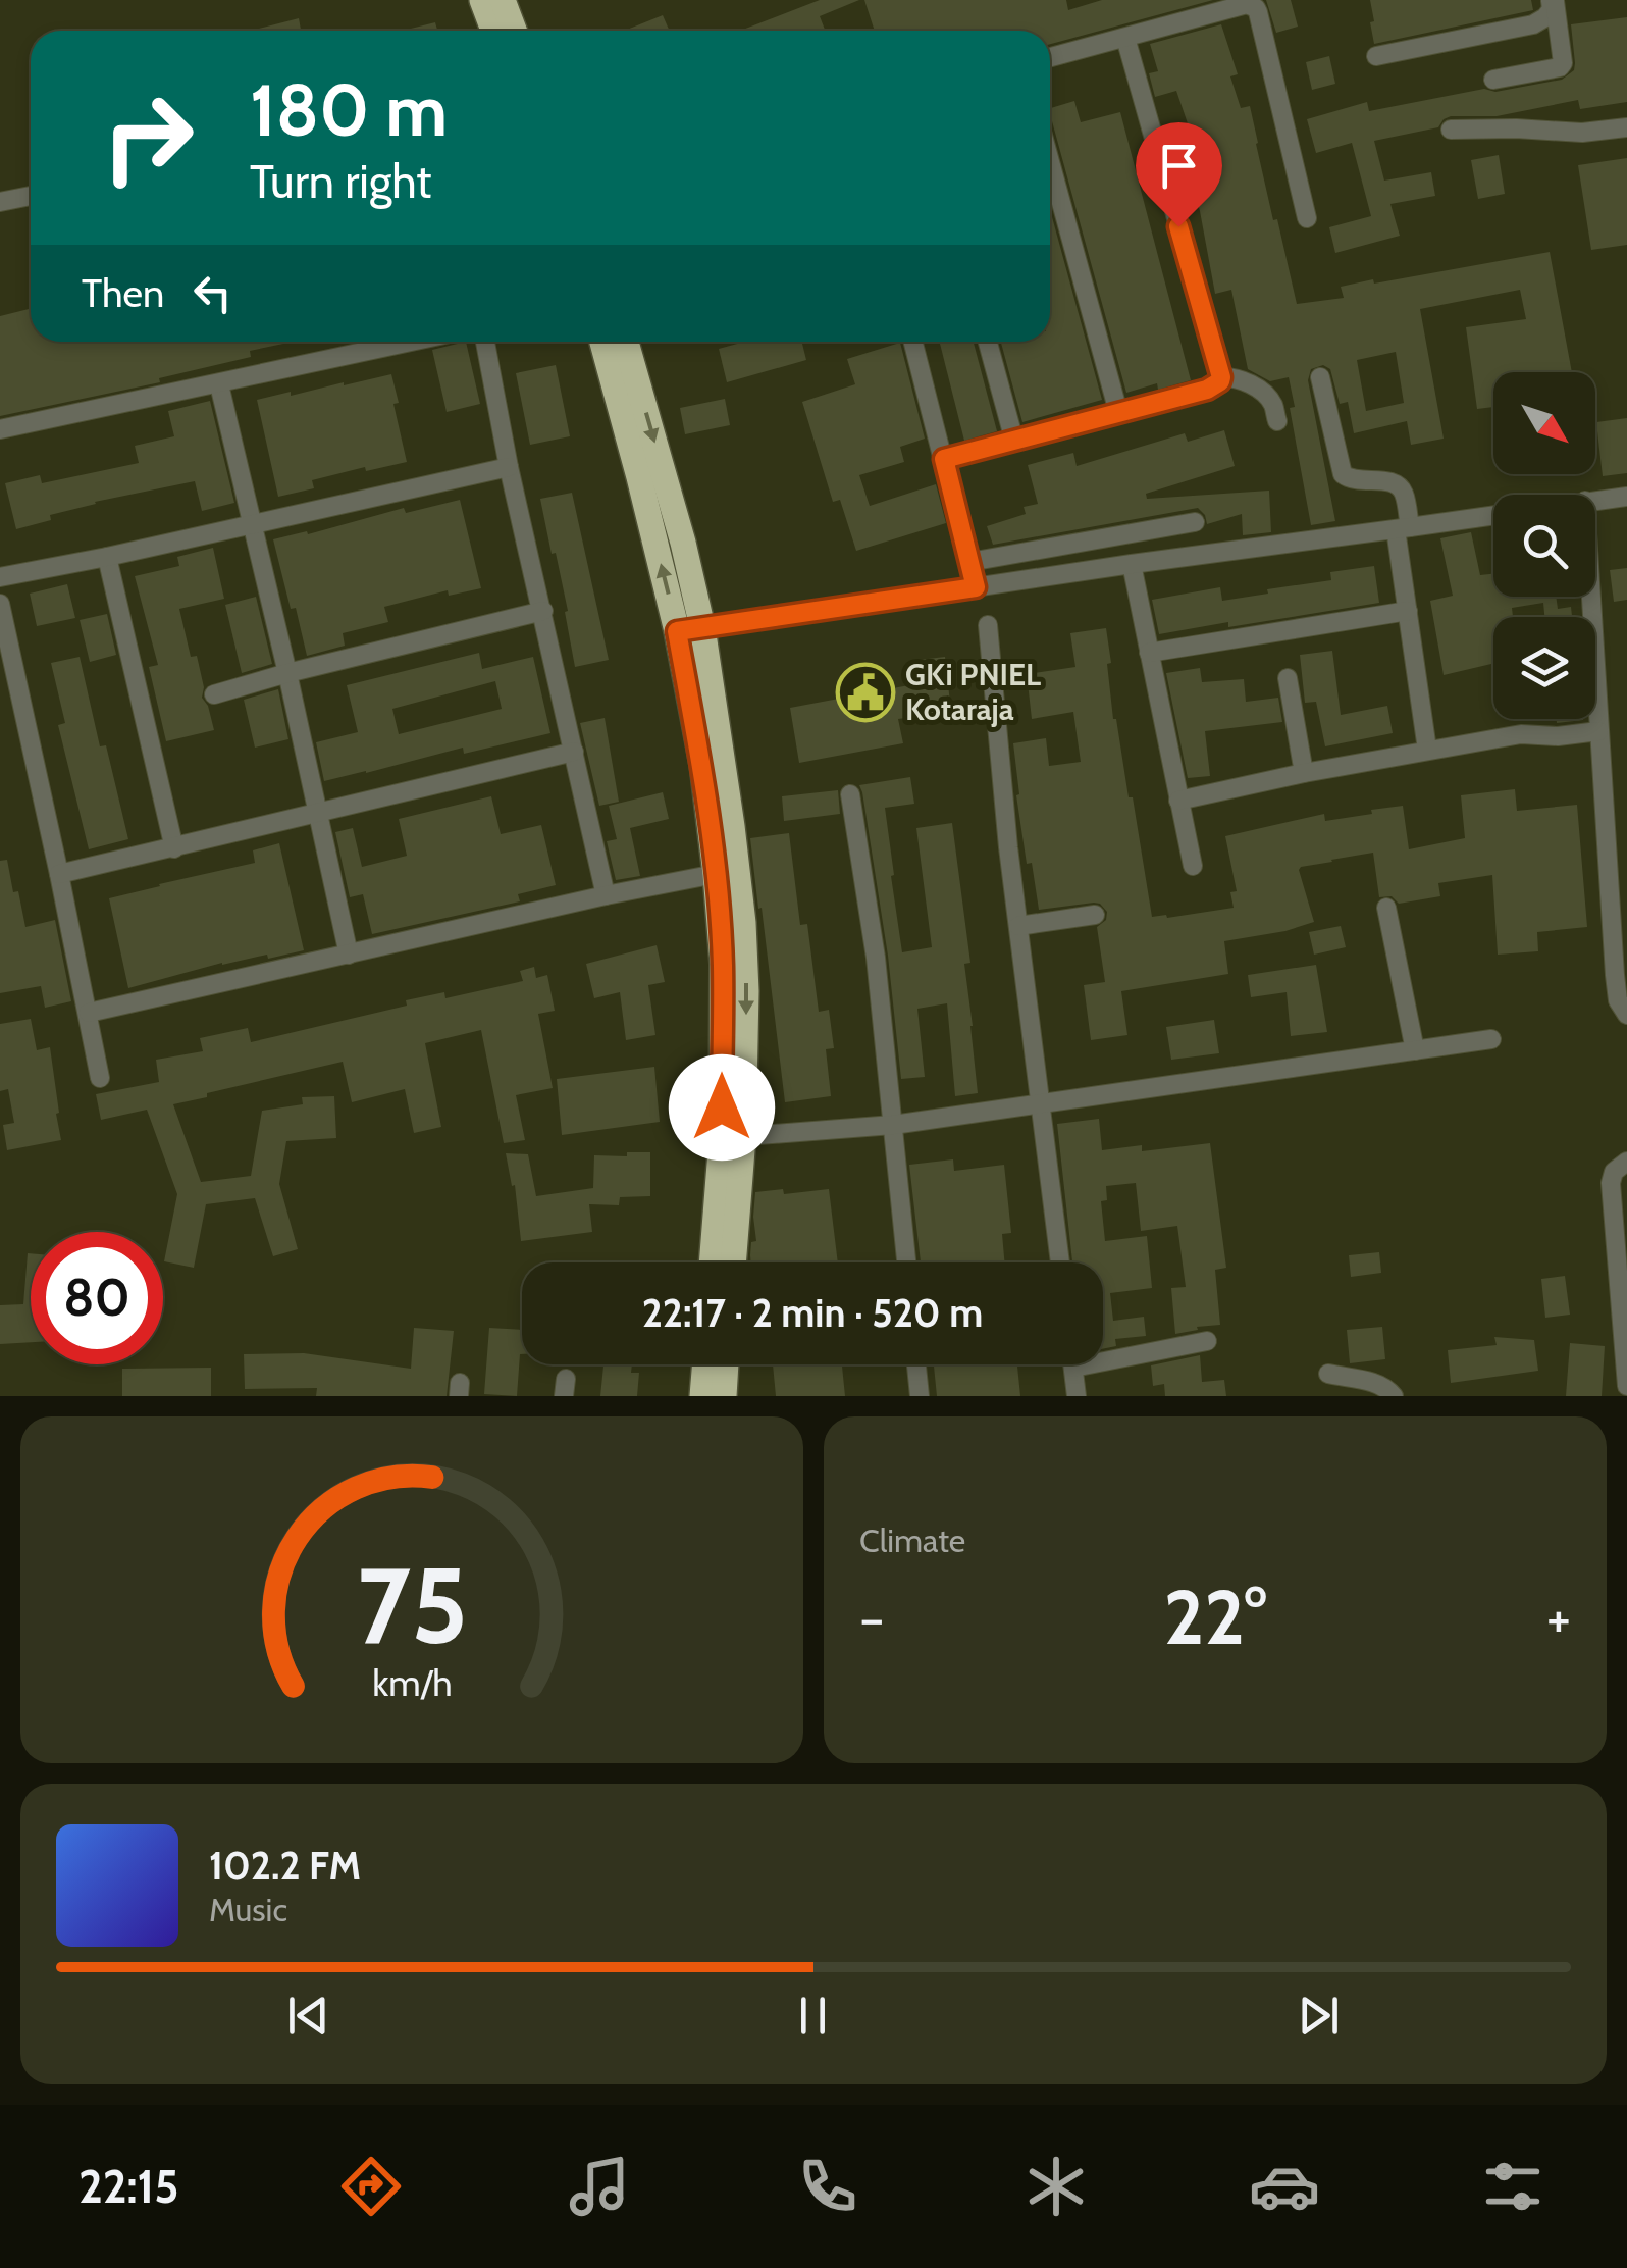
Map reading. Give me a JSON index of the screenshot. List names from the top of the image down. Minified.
{"places":{"public building":["GKi PNIEL Kotaraja"]},"north":"bottom right","page":{"turn":["180 m","Turn right"],"then":"Then","limit":"80","trip":"22:17 · 2 min · 520 m","tile":"Climate","heat":["−","22°","+"],"song":["102.2 FM","Music"],"tabs":"22:15","gauge":["75","km/h"]}}
